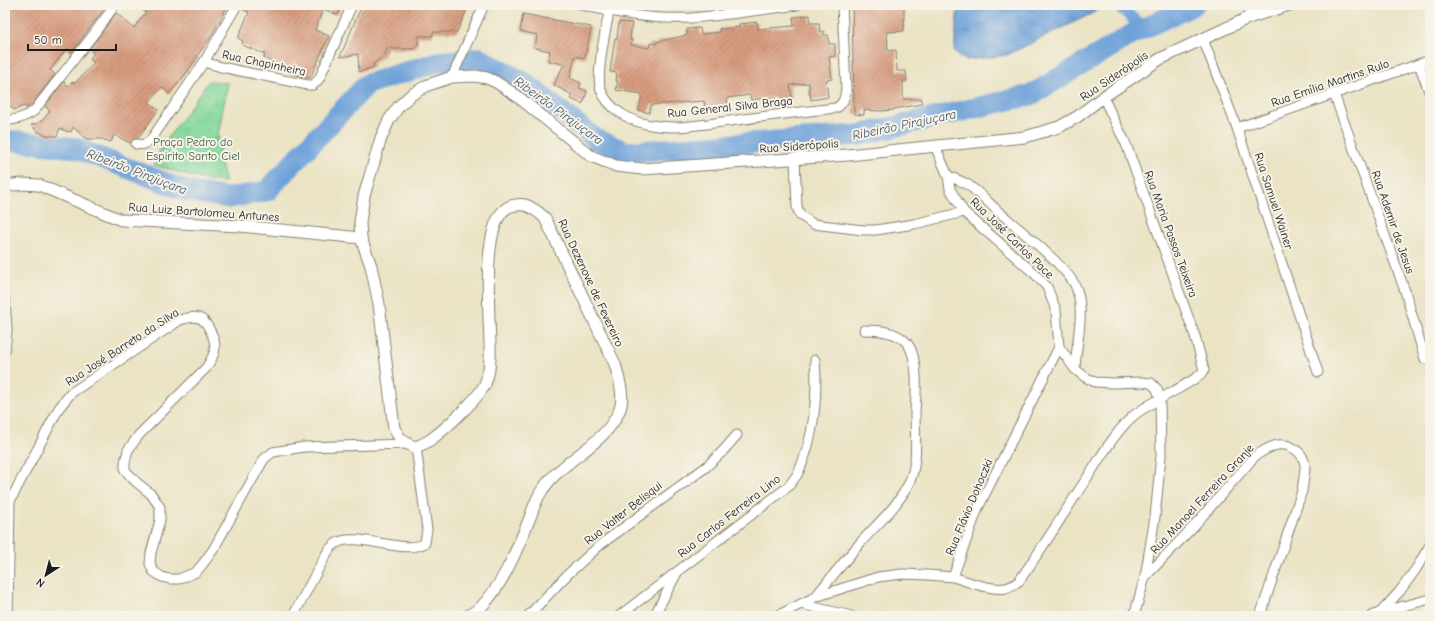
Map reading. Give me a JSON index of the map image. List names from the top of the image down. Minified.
{"streets":{"street":["Rua Chapinheira","Rua Siderópolis","Rua Emília Martins Rulo","Rua General Silva Braga","Rua Samuel Wainer","Rua Luiz Bartolomeu Antunes","Rua Ademir de Jesus","Rua Maria Passos Teixeira","Rua José Carlos Pace","Rua Dezenove de Fevereiro","Rua José Barreto da Silva","Rua Manoel Ferreira Granje","Rua Flávio Dohoczki","Rua Valter Belisqui","Rua Carlos Ferreira Lino"]},"crossings":[["Rua Siderópolis","Rua Samuel Wainer"],["Rua Siderópolis","Rua Maria Passos Teixeira"],["Rua Siderópolis","Rua José Carlos Pace"],["Rua Emília Martins Rulo","Rua Samuel Wainer"],["Rua Emília Martins Rulo","Rua Ademir de Jesus"],["Rua José Carlos Pace","Rua Flávio Dohoczki"],["Rua Dezenove de Fevereiro","Rua José Barreto da Silva"]],"water":["Ribeirão Pirajuçara"],"parks":["Praça Pedro do Espirito Santo Ciel"],"scale_bar":"50 m","north":"bottom left"}
